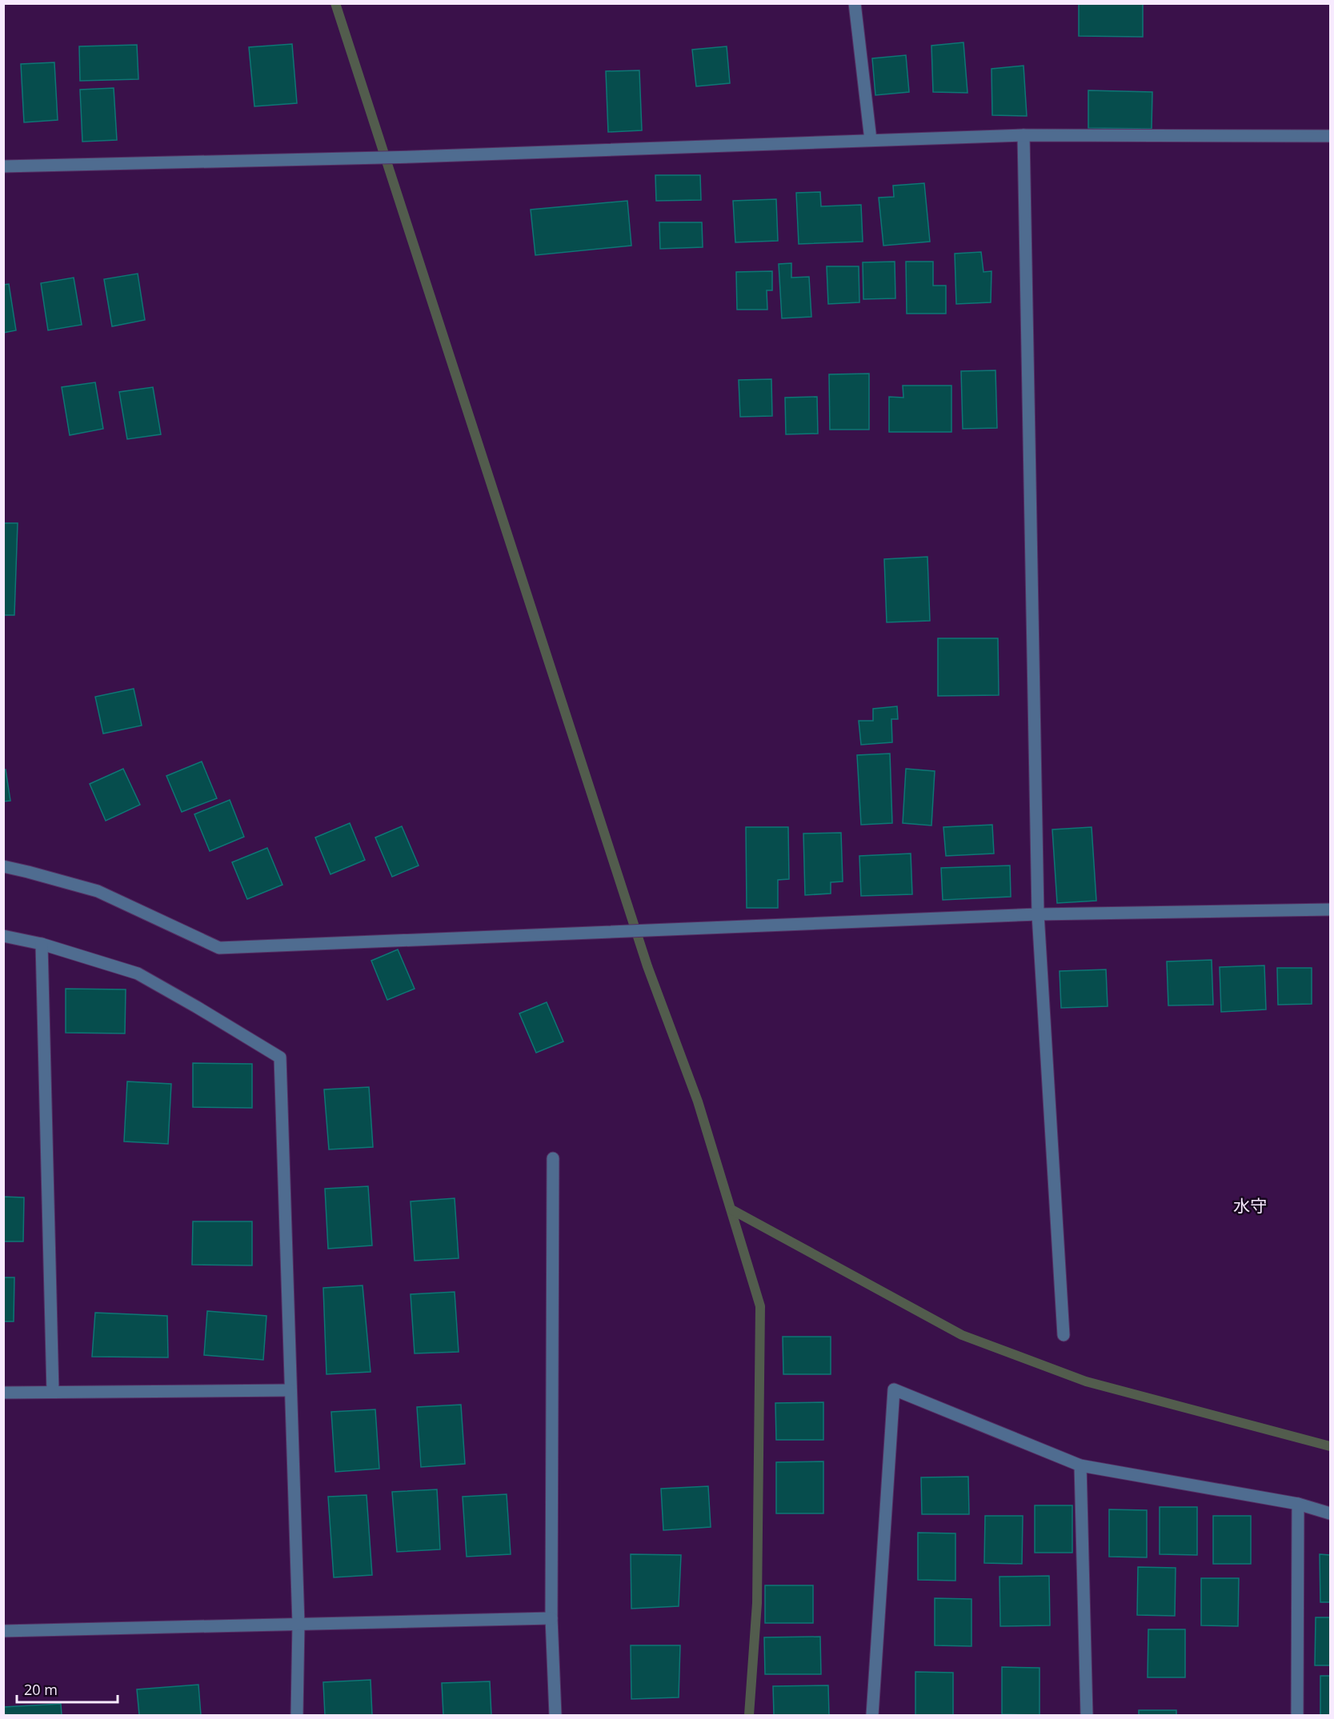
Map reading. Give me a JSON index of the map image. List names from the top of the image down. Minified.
{"districts":["水守"],"scale_bar":"20 m"}
